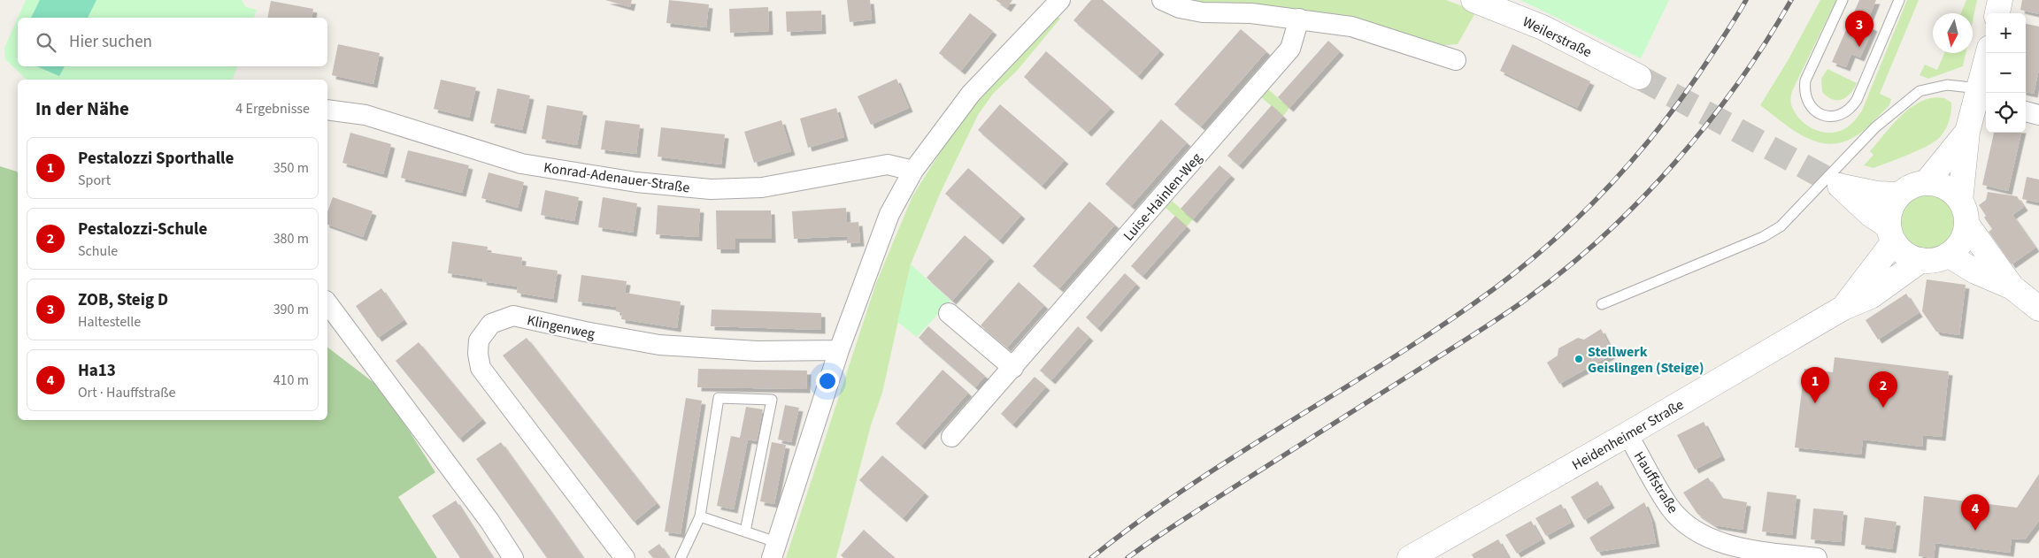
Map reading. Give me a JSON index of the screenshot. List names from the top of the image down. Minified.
{"streets":{"street":["Weilerstraße","Konrad-Adenauer-Straße","Luise-Hainlen-Weg","Klingenweg","Heidenheimer Straße","Hauffstraße"]},"crossings":[["Heidenheimer Straße","Hauffstraße"]],"places":["Stellwerk Geislingen (Steige)"],"north":"bottom","page":{"pins":["3","1","2","4"],"map_buttons":["+","−"],"search":"Hier suchen","heading":["In der Nähe","4 Ergebnisse"],"list":[{"mark":"1","name":"Pestalozzi Sporthalle","note":"Sport","value":"350 m"},{"mark":"2","name":"Pestalozzi-Schule","note":"Schule","value":"380 m"},{"mark":"3","name":"ZOB, Steig D","note":"Haltestelle","value":"390 m"},{"mark":"4","name":"Ha13","note":"Ort · Hauffstraße","value":"410 m"}]}}
